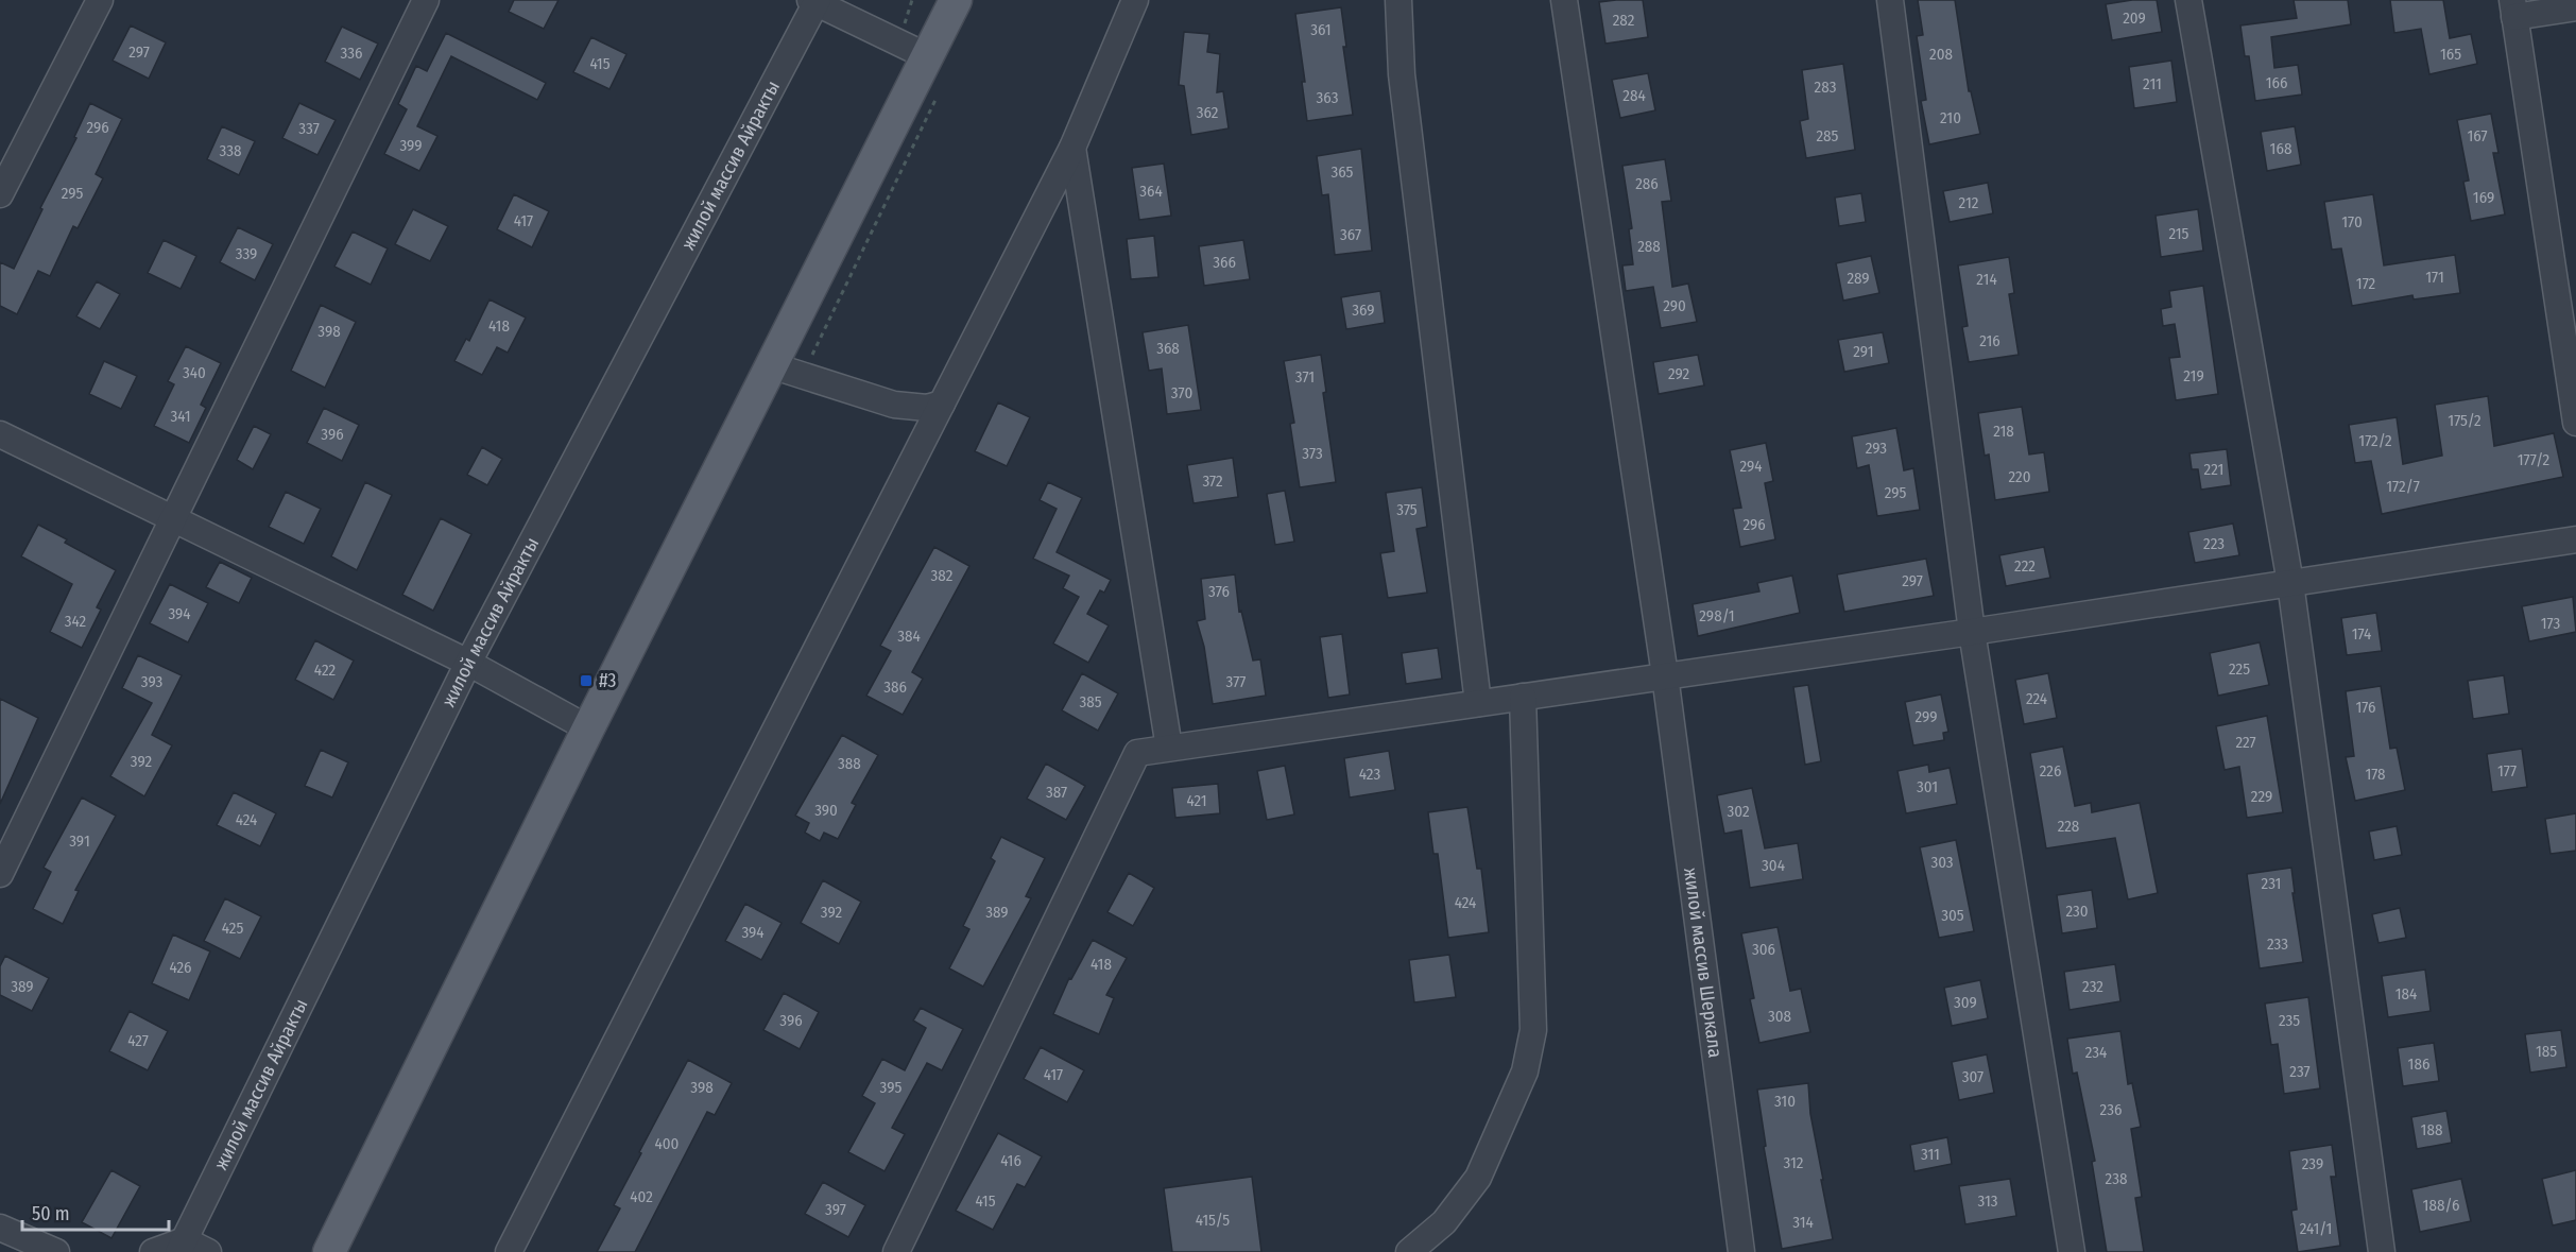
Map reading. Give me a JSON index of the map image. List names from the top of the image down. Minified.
{"streets":{"street":["жилой массив Айракты","жилой массив Шеркала"]},"places":{"transit":["#3"]},"house_numbers":["209","282","361","297","336","208","165","415","166","211","283","284","363","362","210","296","337","285","167","399","168","338","365","286","364","295","169","212","417","170","215","367","288","339","366","171","289","214","172","290","369","418","398","216","368","291","340","292","219","371","370","341","175/2","218","396","172/2","293","373","177/2","294","221","220","372","172/7","295","375","296","223","222","382","297","376","394","298/1","342","173","174","384","225","422","393","377","386","224","385","176","299","227","392","388","226","177","423","178","301","387","229","421","390","302","424","228","391","303","304","231","424","230","392","389","305","425","394","233","306","418","426","389","232","184","309","308","396","235","427","185","234","186","237","417","307","398","395","310","236","188","400","311","416","312","239","238","402","415","313","188/6","397","415/5","314","241/1"],"scale_bar":"50 m"}
